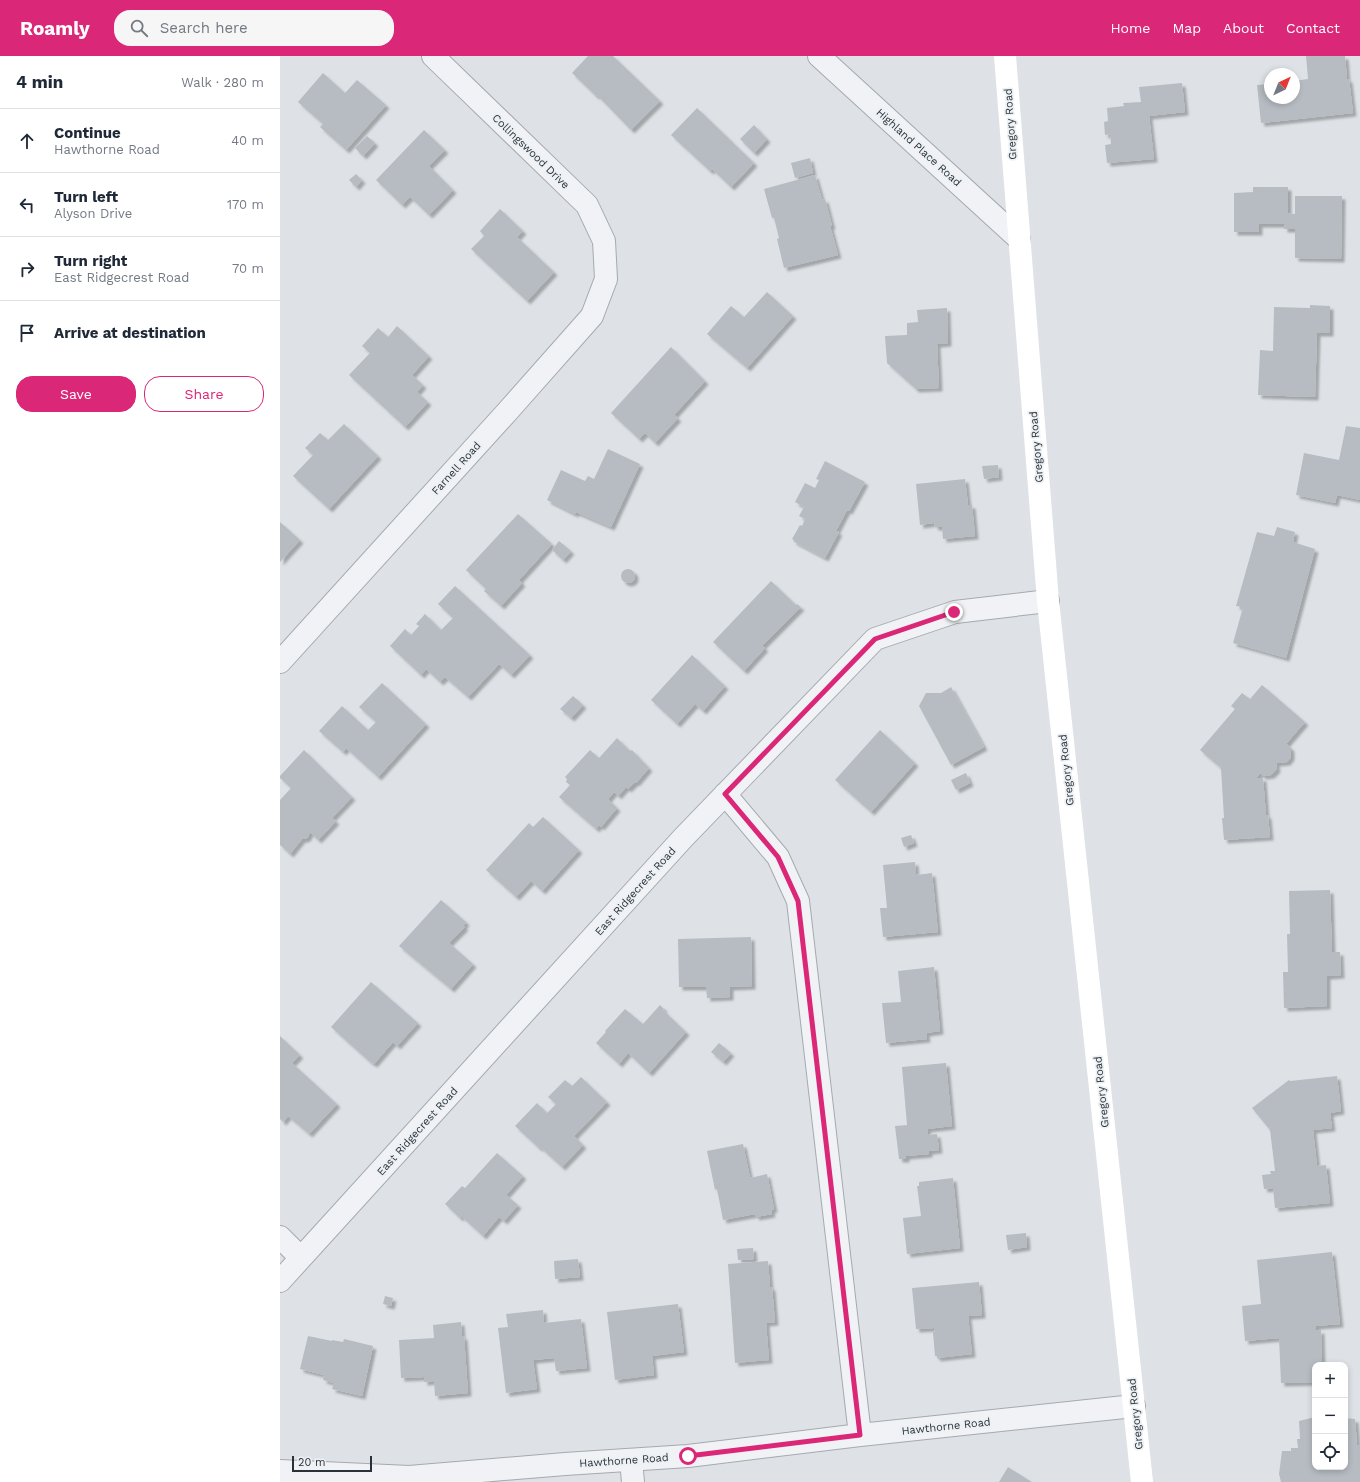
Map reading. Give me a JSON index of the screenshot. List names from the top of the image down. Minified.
{"streets":{"street":["Gregory Road","Highland Place Road","Collingswood Drive","Farnell Road","East Ridgecrest Road","Hawthorne Road"]},"crossings":[["Gregory Road","Highland Place Road"],["Gregory Road","East Ridgecrest Road"],["Gregory Road","Hawthorne Road"],["Collingswood Drive","Farnell Road"]],"scale_bar":"20 m","north":"top right","page":{"header":"Roamly","search":"Search here","nav":["Home","Map","About","Contact"],"heading":["4 min","Walk · 280 m"],"list":[["Continue","Hawthorne Road","40 m"],["Turn left","Alyson Drive","170 m"],["Turn right","East Ridgecrest Road","70 m"],"Arrive at destination"],"buttons":["Save","Share"],"map_buttons":["+","−"],"scale":"20 m"}}
